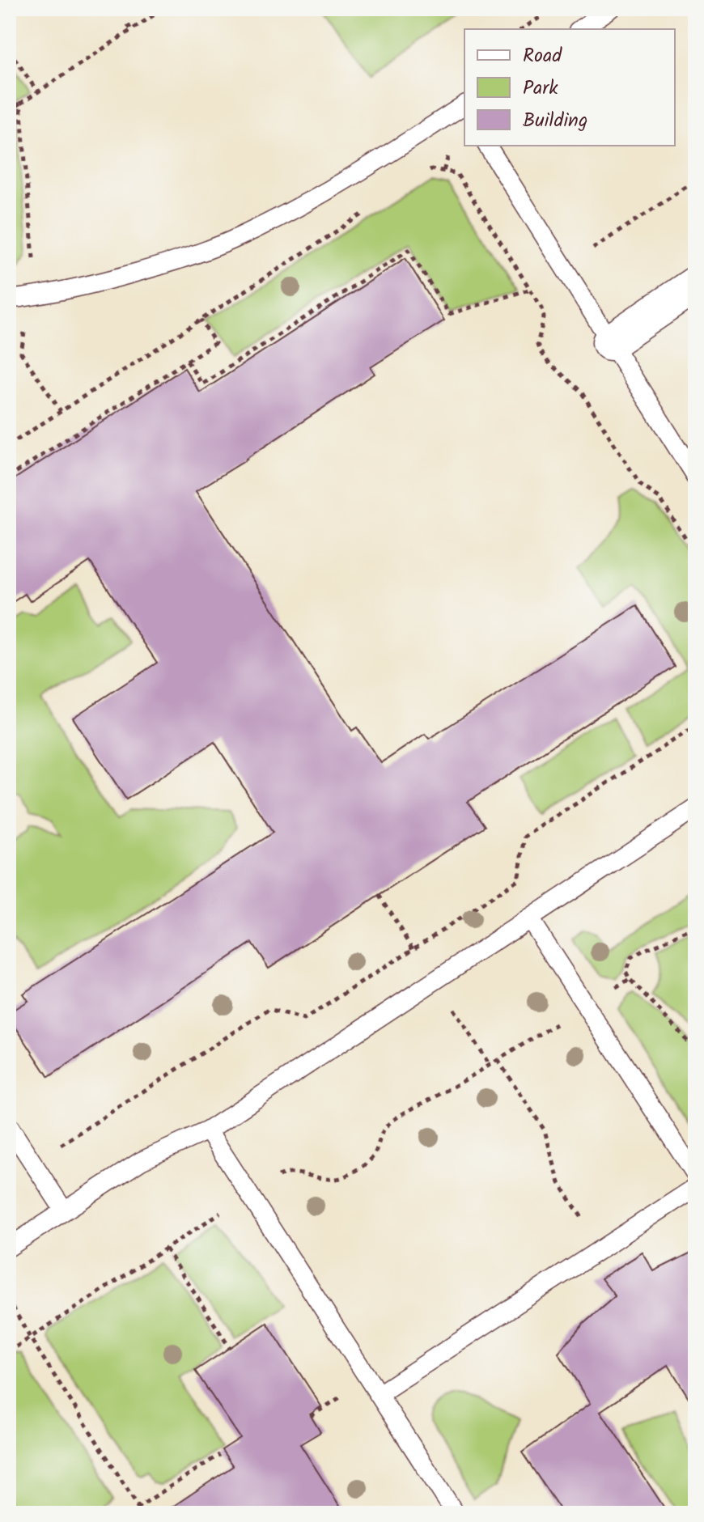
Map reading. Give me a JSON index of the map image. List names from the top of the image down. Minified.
{"legend":["Road","Park","Building"]}
